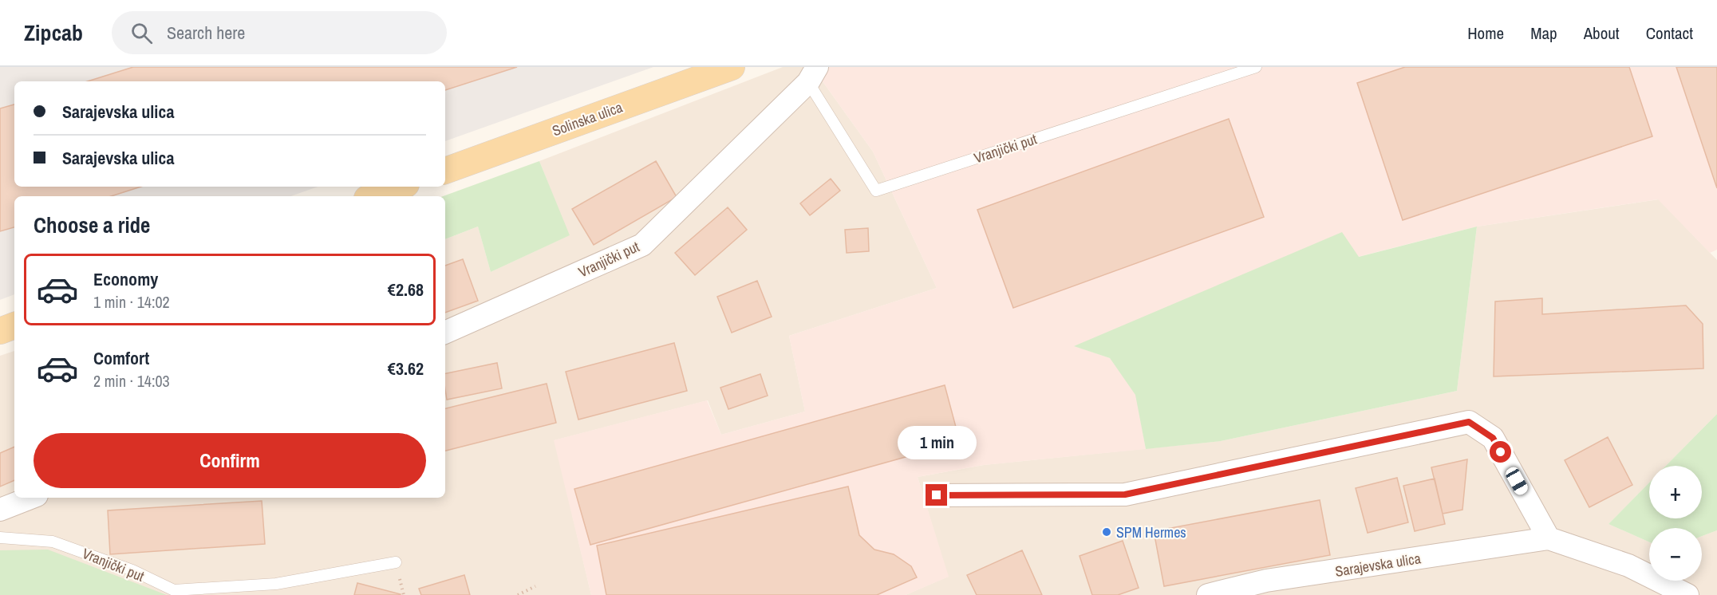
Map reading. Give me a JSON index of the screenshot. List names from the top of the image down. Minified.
{"streets":{"main road":["Solinska ulica"],"street":["Vranjički put","Sarajevska ulica"]},"places":["SPM Hermes"],"page":{"header":"Zipcab","search":"Search here","nav":["Home","Map","About","Contact"],"banner":["Sarajevska ulica","Sarajevska ulica"],"heading":"Choose a ride","list":[{"name":"Economy","note":"1 min · 14:02","value":"€2.68"},{"name":"Comfort","note":"2 min · 14:03","value":"€3.62"}],"buttons":"Confirm","bubble":"1 min","map_buttons":["+","−"]}}
